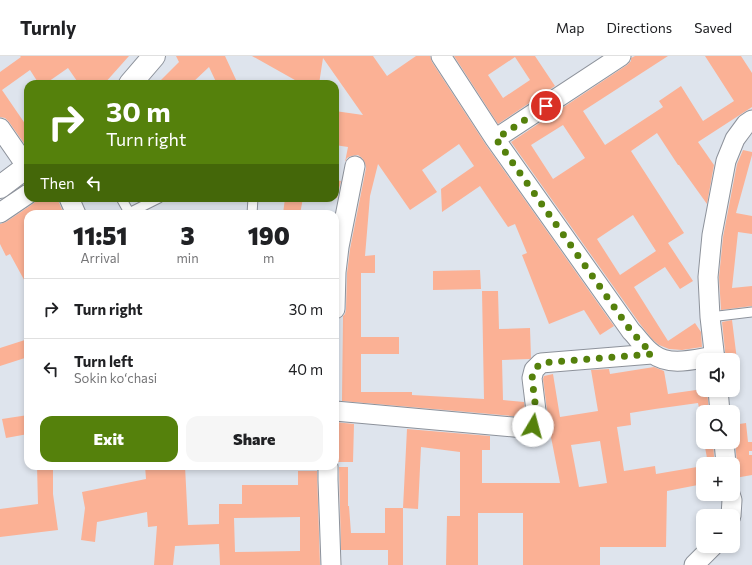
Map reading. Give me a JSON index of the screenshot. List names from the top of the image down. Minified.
{"page":{"header":"Turnly","nav":["Map","Directions","Saved"],"turn":["30 m","Turn right"],"then":"Then","eta":["11:51","Arrival","3","min","190","m"],"list":[{"name":"Turn right","value":"30 m"},{"name":"Turn left","note":"Sokin koʻchasi","value":"40 m"}],"map_buttons":["+","−"],"buttons":["Exit","Share"]}}
